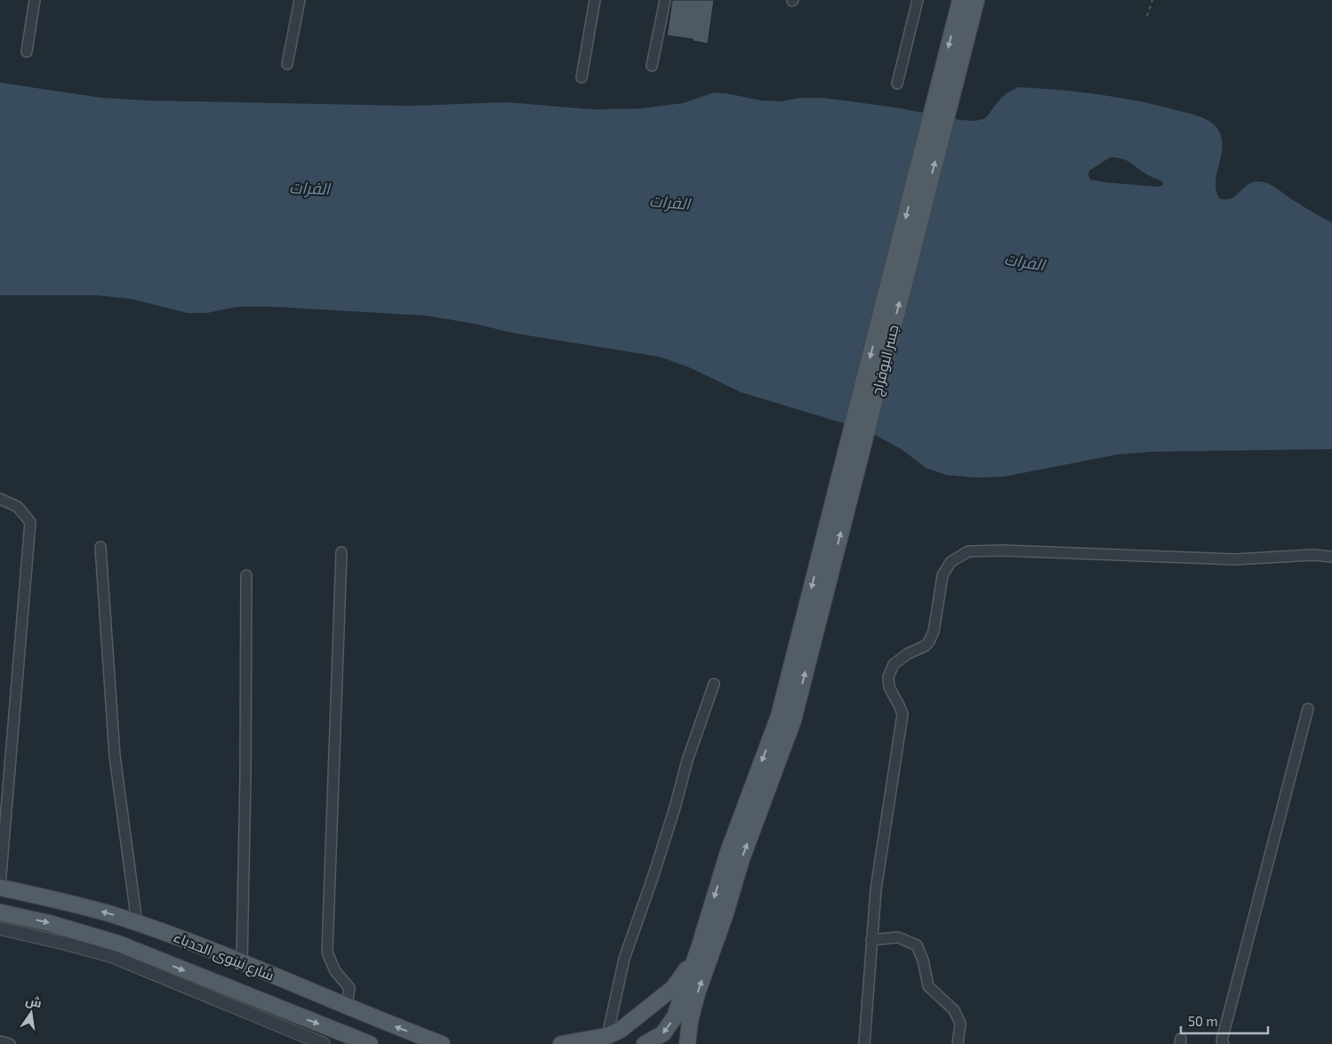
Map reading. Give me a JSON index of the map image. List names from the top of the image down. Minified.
{"streets":{"main road":["جسر البوفراج","شارع نينوى الحدباء"]},"water":["الفرات"],"scale_bar":"50 m","north":"top"}
